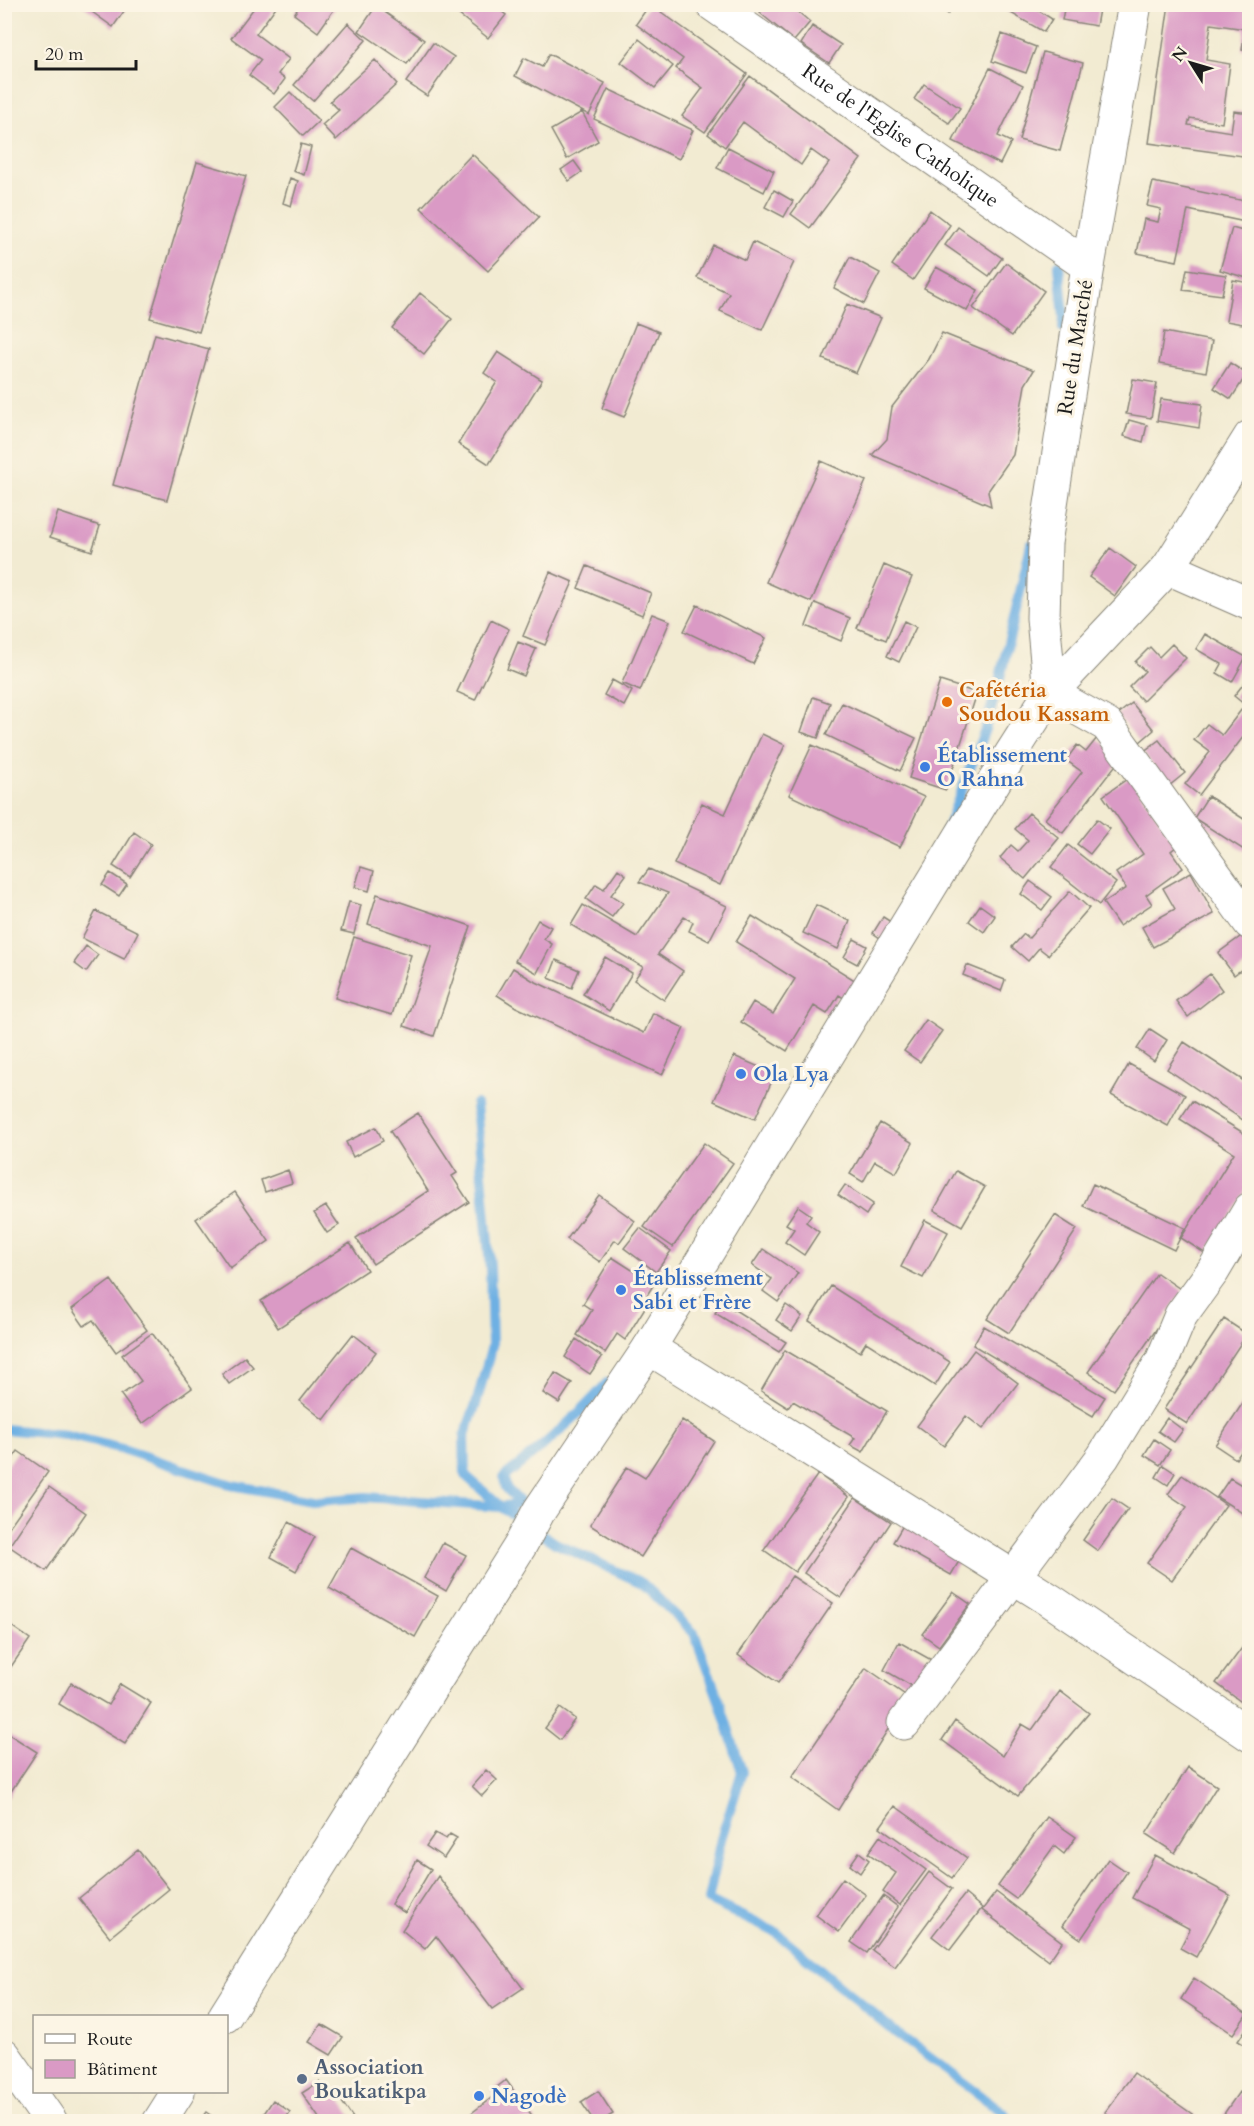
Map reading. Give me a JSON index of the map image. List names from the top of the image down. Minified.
{"streets":{"main road":["Rue de l'Eglise Catholique","Rue du Marché"]},"crossings":[["Rue de l'Eglise Catholique","Rue du Marché"]],"places":["Cafétéria Soudou Kassam","Établissement O Rahna","Ola Lya","Établissement Sabi et Frère","Association Boukatikpa","Nagodè"],"legend":["Route","Bâtiment"],"scale_bar":"20 m","north":"top left"}
